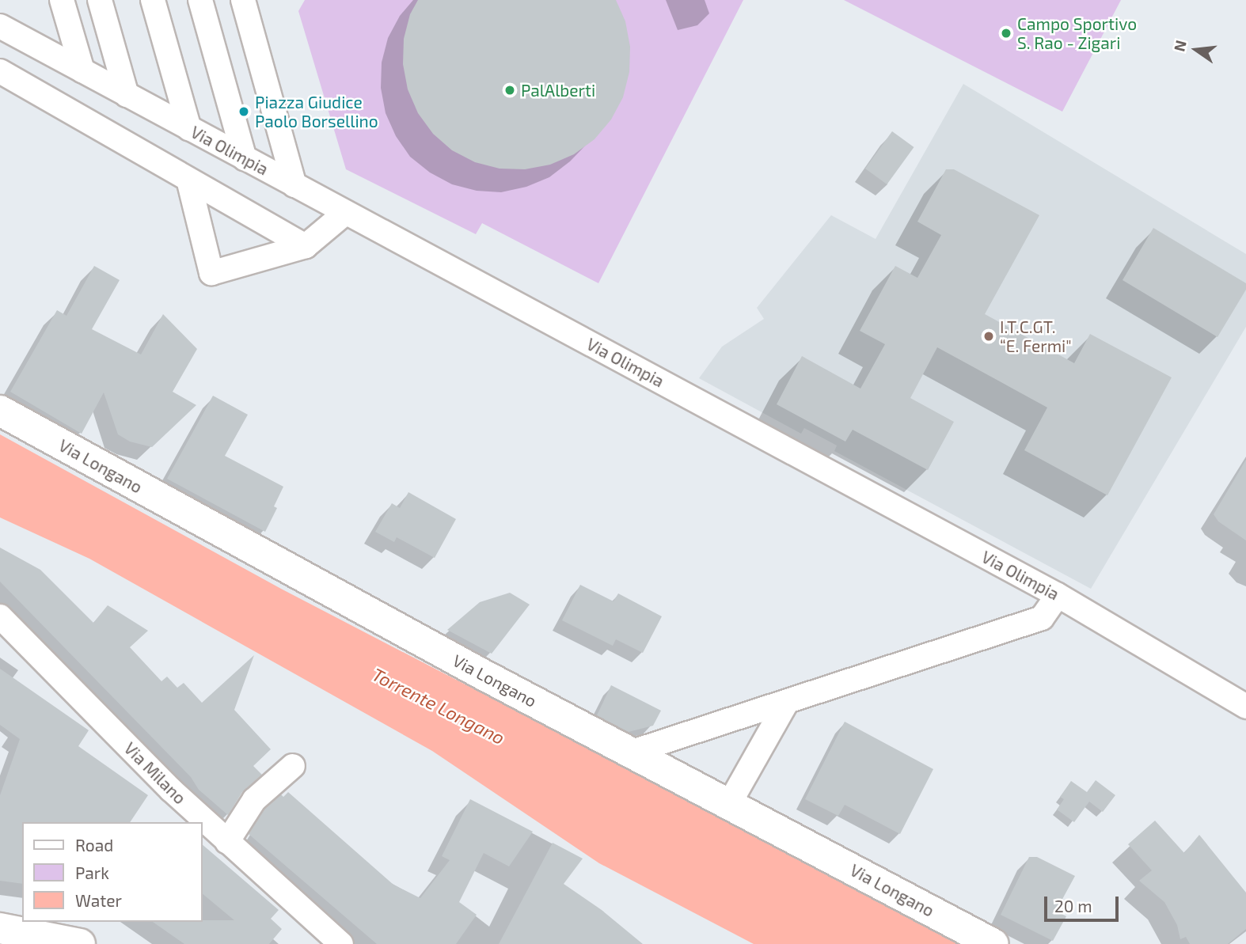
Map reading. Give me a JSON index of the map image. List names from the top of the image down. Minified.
{"streets":{"street":["Via Olimpia","Via Longano","Via Milano"]},"water":["Torrente Longano"],"places":["Campo Sportivo S. Rao - Zigari","PalAlberti","Piazza Giudice Paolo Borsellino","I.T.C.GT. “E. Fermi\""],"legend":["Road","Park","Water"],"scale_bar":"20 m","north":"left"}
